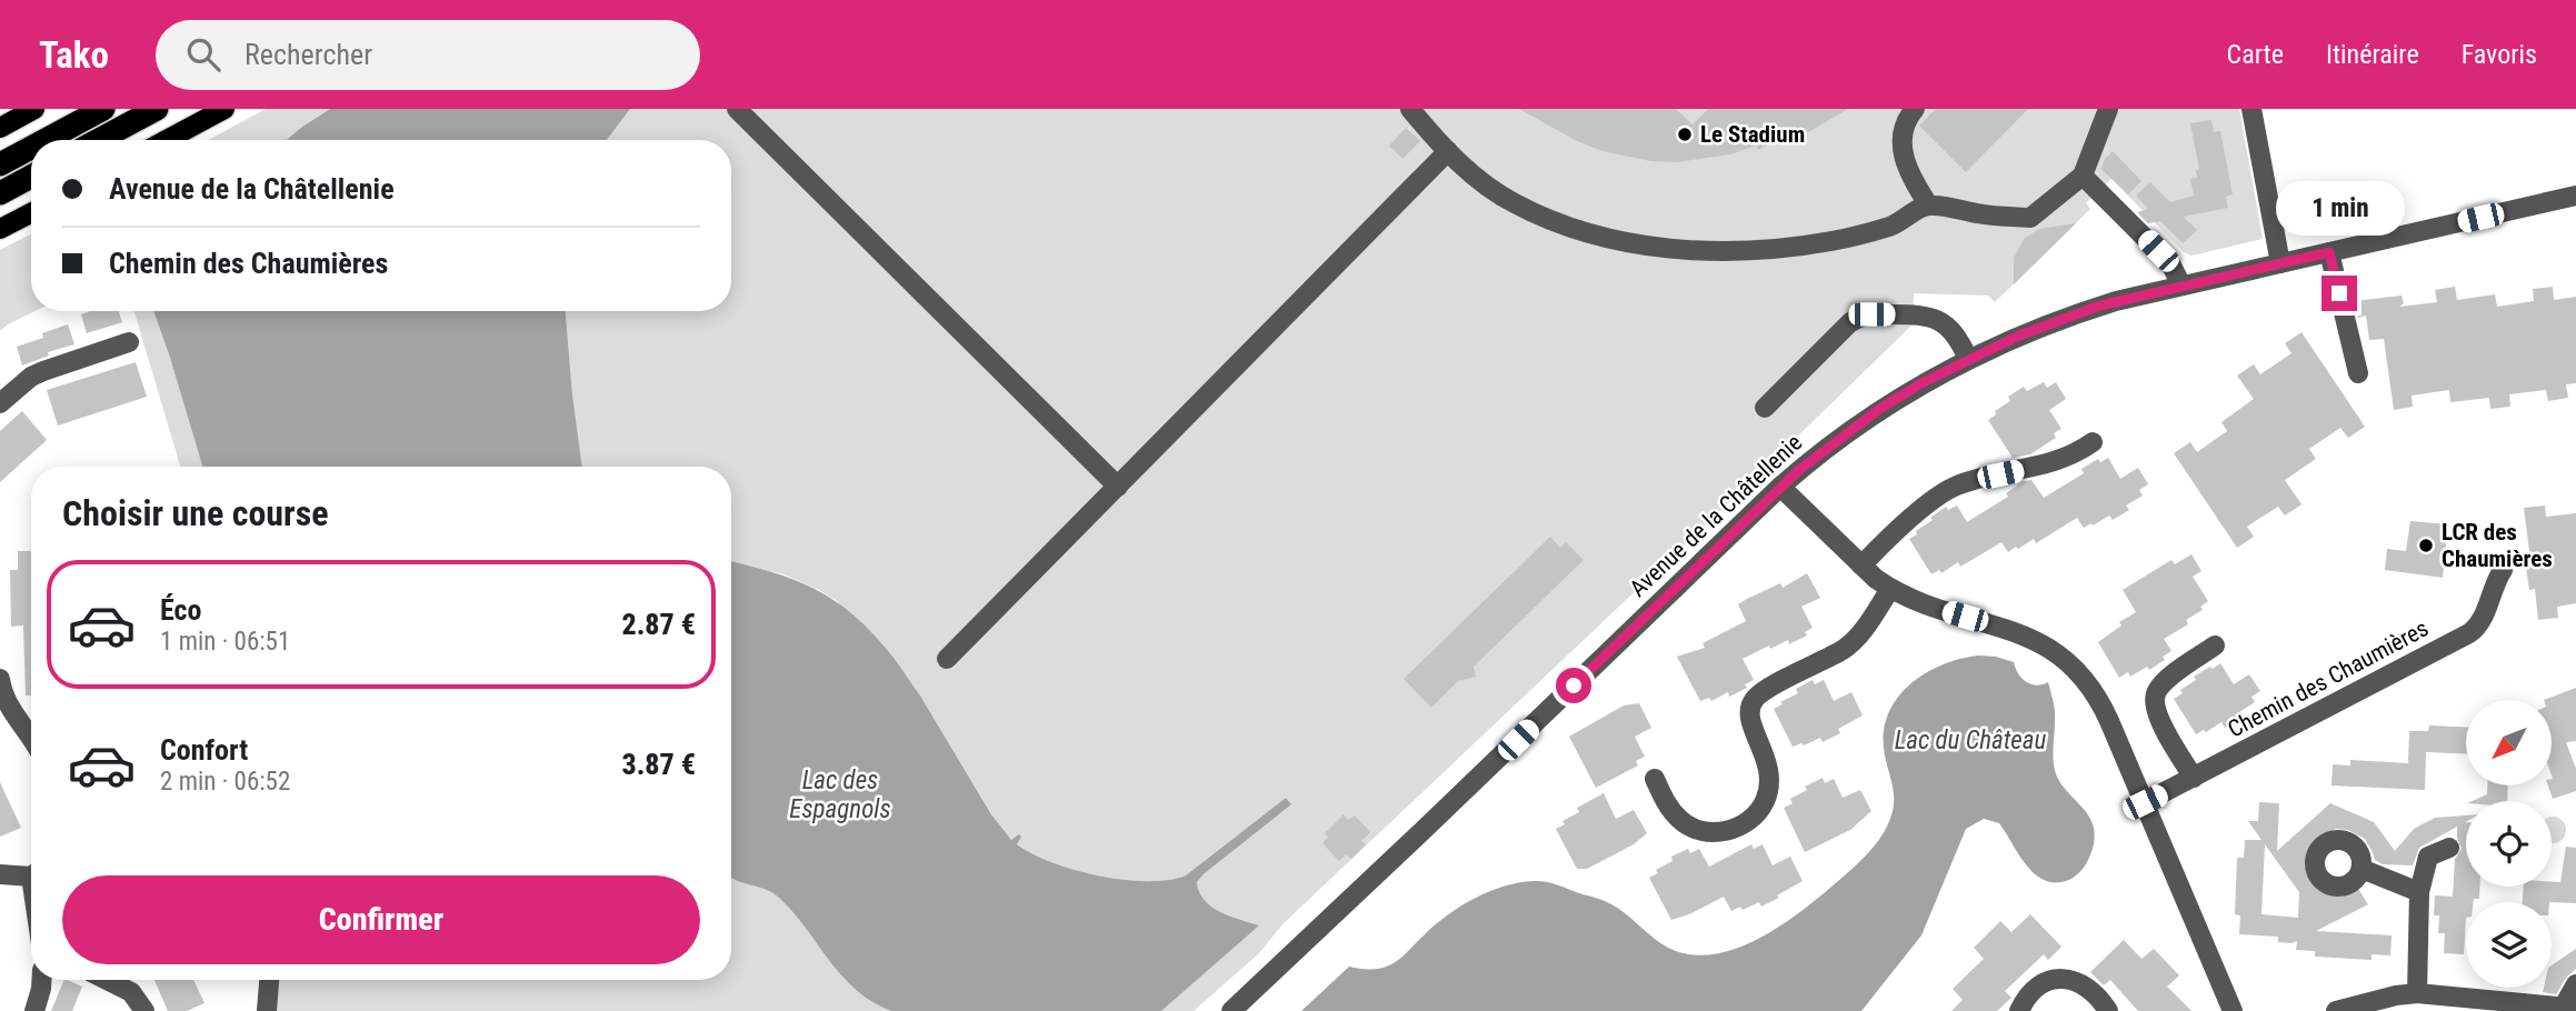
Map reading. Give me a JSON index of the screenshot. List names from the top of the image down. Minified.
{"streets":{"street":["Avenue de la Châtellenie","Chemin des Chaumières"]},"water":["Lac du Château","Lac des Espagnols"],"places":["Le Stadium","LCR des Chaumières"],"north":"bottom left","page":{"header":"Tako","search":"Rechercher","nav":["Carte","Itinéraire","Favoris"],"banner":["Avenue de la Châtellenie","Chemin des Chaumières"],"bubble":"1 min","heading":"Choisir une course","list":[{"name":"Éco","note":"1 min · 06:51","value":"2.87 €"},{"name":"Confort","note":"2 min · 06:52","value":"3.87 €"}],"buttons":"Confirmer"}}
